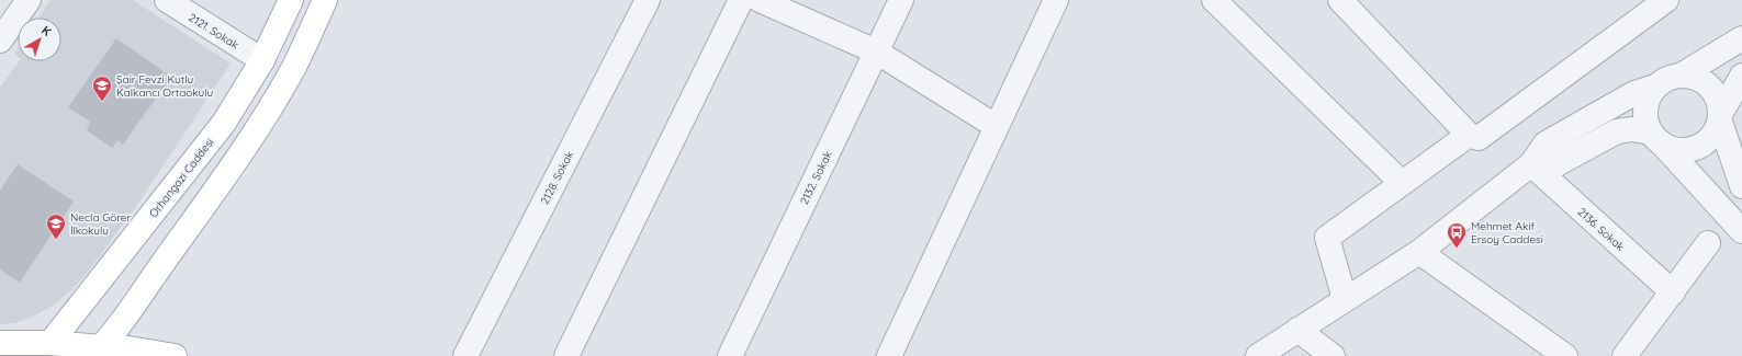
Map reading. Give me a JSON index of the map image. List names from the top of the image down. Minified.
{"streets":{"main road":["Orhangazi Caddesi"],"street":["2121. Sokak","2128. Sokak","2132. Sokak","2136. Sokak"]},"crossings":[["2121. Sokak","Orhangazi Caddesi"]],"places":{"school or university":["Şair Fevzi Kutlu Kalkancı Ortaokulu","Necla Görer İlkokulu"],"bus stop":["Mehmet Akif Ersoy Caddesi"]},"north":"top right"}
